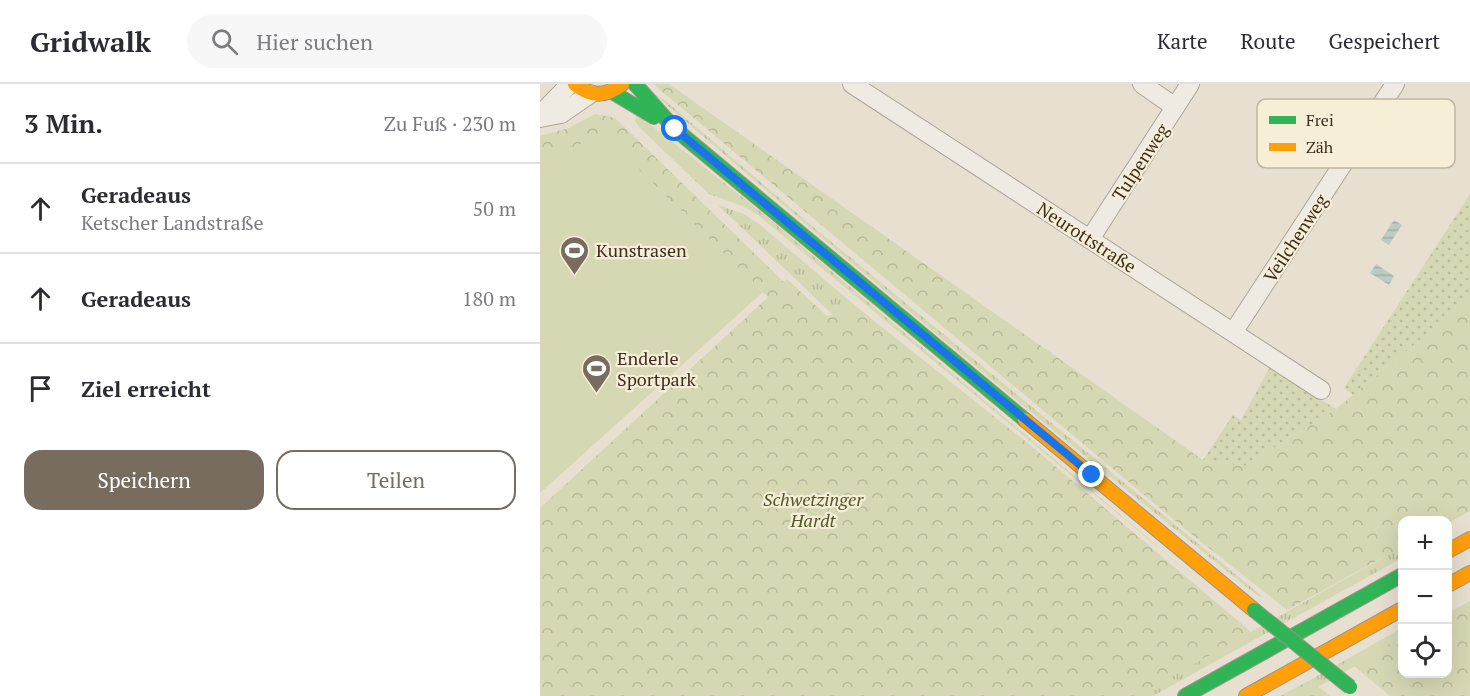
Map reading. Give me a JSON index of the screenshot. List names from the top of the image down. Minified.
{"streets":{"street":["Tulpenweg","Neurottstraße","Veilchenweg"]},"crossings":[["Tulpenweg","Neurottstraße"],["Neurottstraße","Veilchenweg"]],"parks":["Schwetzinger Hardt"],"places":{"sports":["Kunstrasen","Enderle Sportpark"]},"legend":["Frei","Zäh"],"page":{"header":"Gridwalk","search":"Hier suchen","nav":["Karte","Route","Gespeichert"],"heading":["3 Min.","Zu Fuß · 230 m"],"list":[["Geradeaus","Ketscher Landstraße","50 m"],["Geradeaus","180 m"],"Ziel erreicht"],"buttons":["Speichern","Teilen"],"map_buttons":["+","−"]}}
